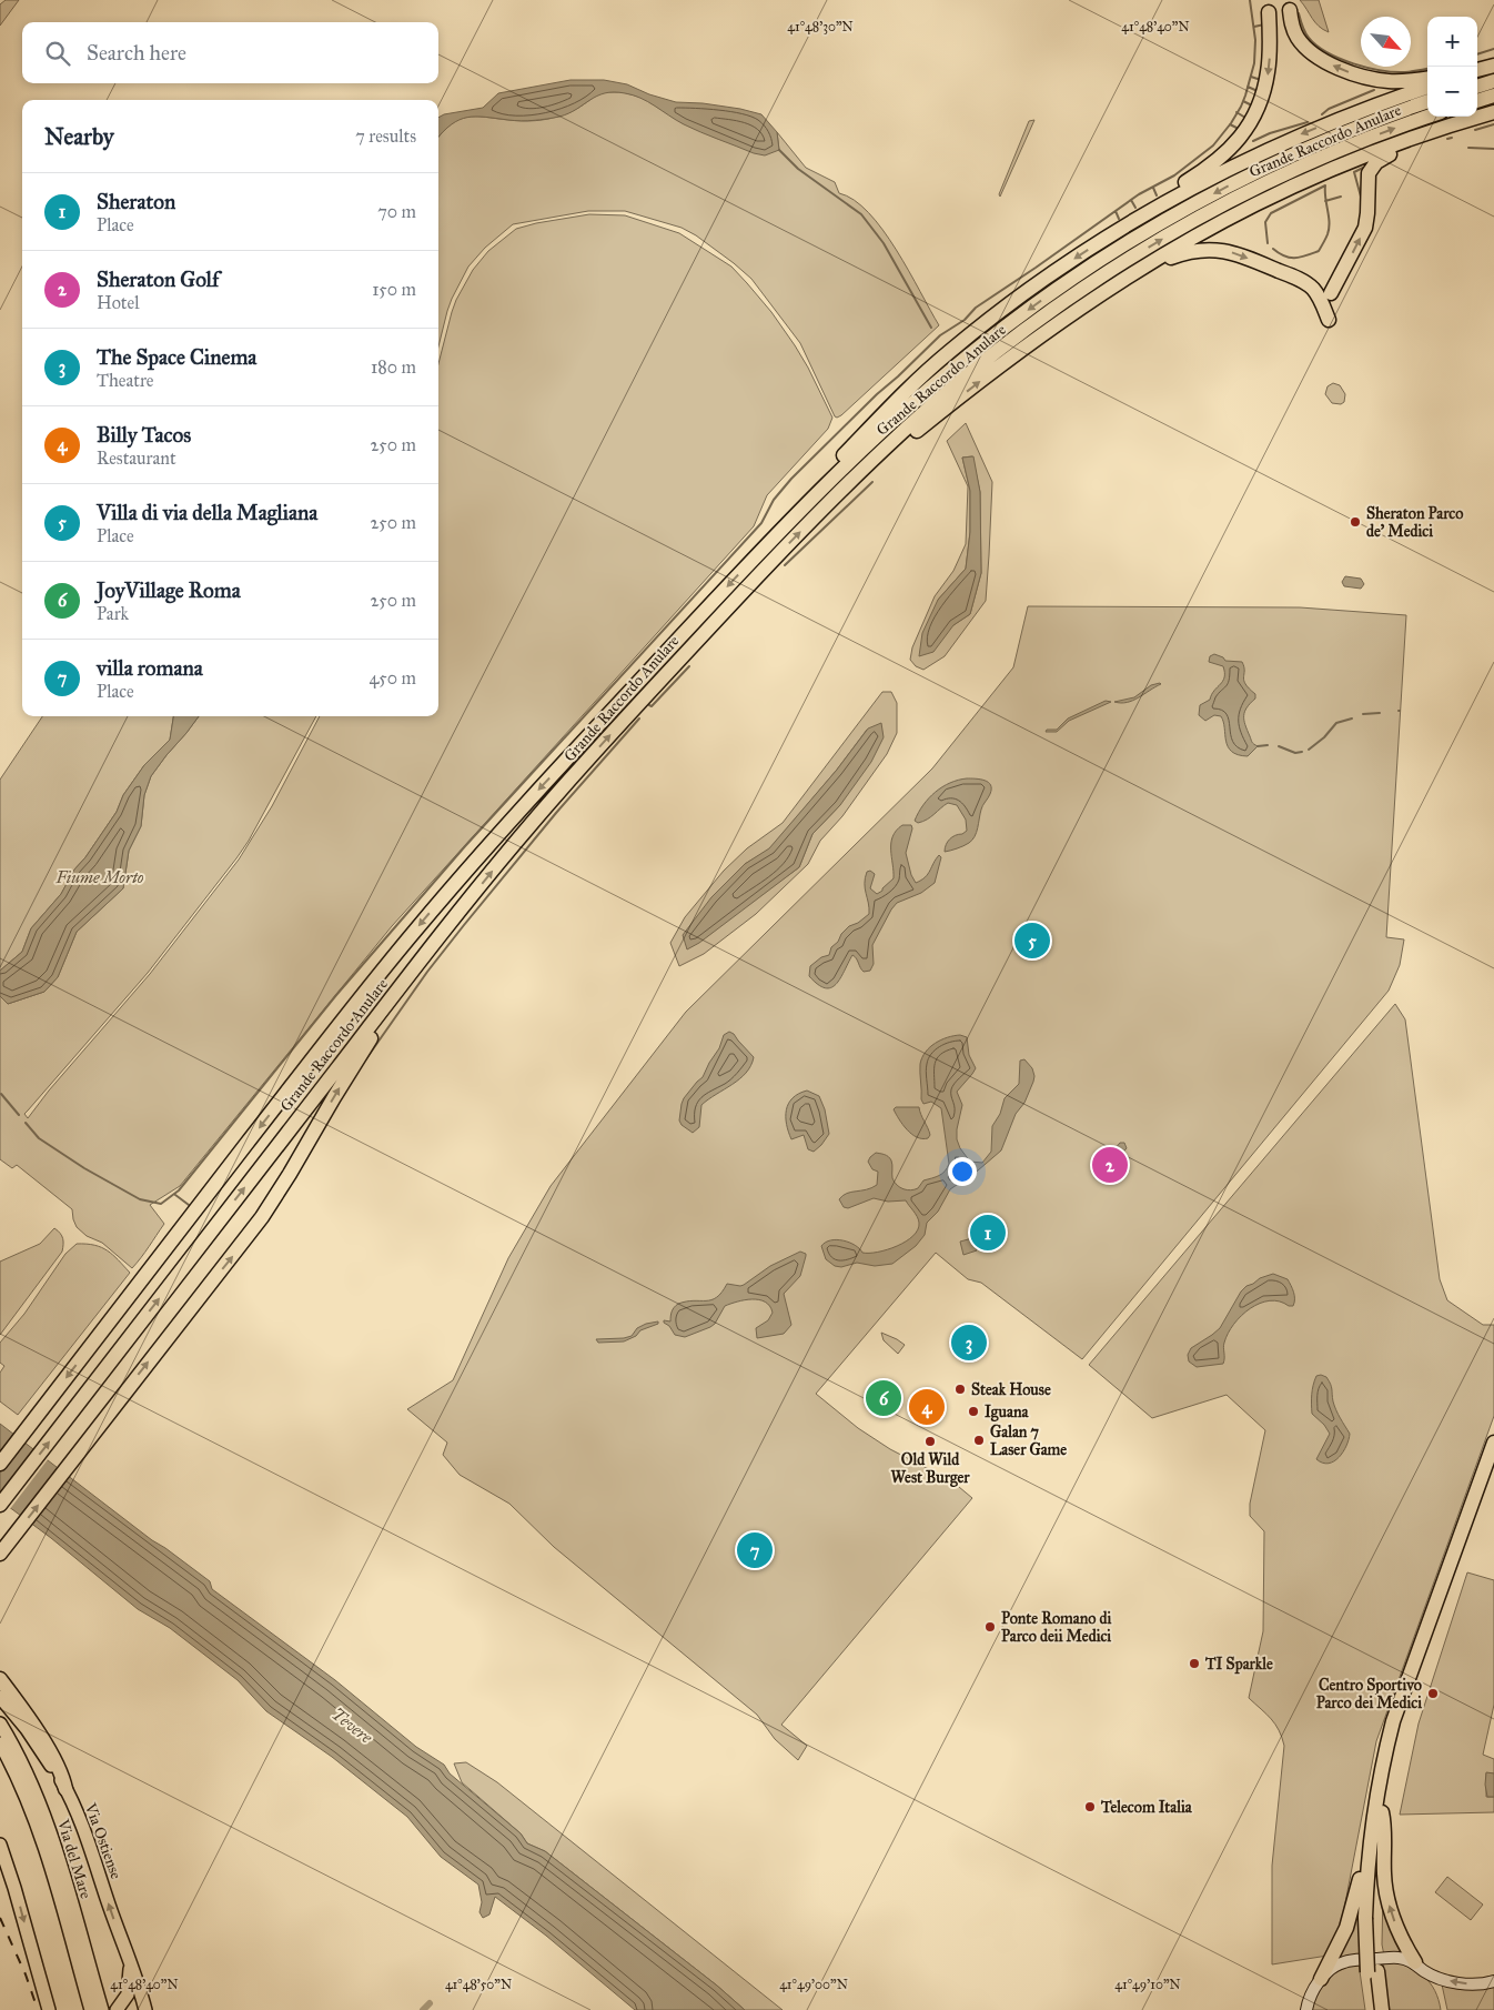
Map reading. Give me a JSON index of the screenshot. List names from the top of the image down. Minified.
{"streets":{"highway":["Grande Raccordo Anulare"],"main road":["Via Ostiense","Via del Mare"]},"water":["Fiume Morto","Tevere"],"places":["Sheraton Parco de' Medici","Steak House","Iguana","Galan 7 Laser Game","Old Wild West Burger","Ponte Romano di Parco deii Medici","TI Sparkle","Centro Sportivo Parco dei Medici","Telecom Italia"],"north":"bottom right","page":{"map_buttons":["+","−"],"search":"Search here","heading":["Nearby","7 results"],"list":[{"mark":"1","name":"Sheraton","note":"Place","value":"70 m"},{"mark":"2","name":"Sheraton Golf","note":"Hotel","value":"150 m"},{"mark":"3","name":"The Space Cinema","note":"Theatre","value":"180 m"},{"mark":"4","name":"Billy Tacos","note":"Restaurant","value":"250 m"},{"mark":"5","name":"Villa di via della Magliana","note":"Place","value":"250 m"},{"mark":"6","name":"JoyVillage Roma","note":"Park","value":"250 m"},{"mark":"7","name":"villa romana","note":"Place","value":"450 m"}],"pins":["5","2","1","3","6","4","7"]},"coordinates":["41°48'30\"N","41°48'40\"N","41°48'50\"N","41°49'00\"N","41°49'10\"N"]}
